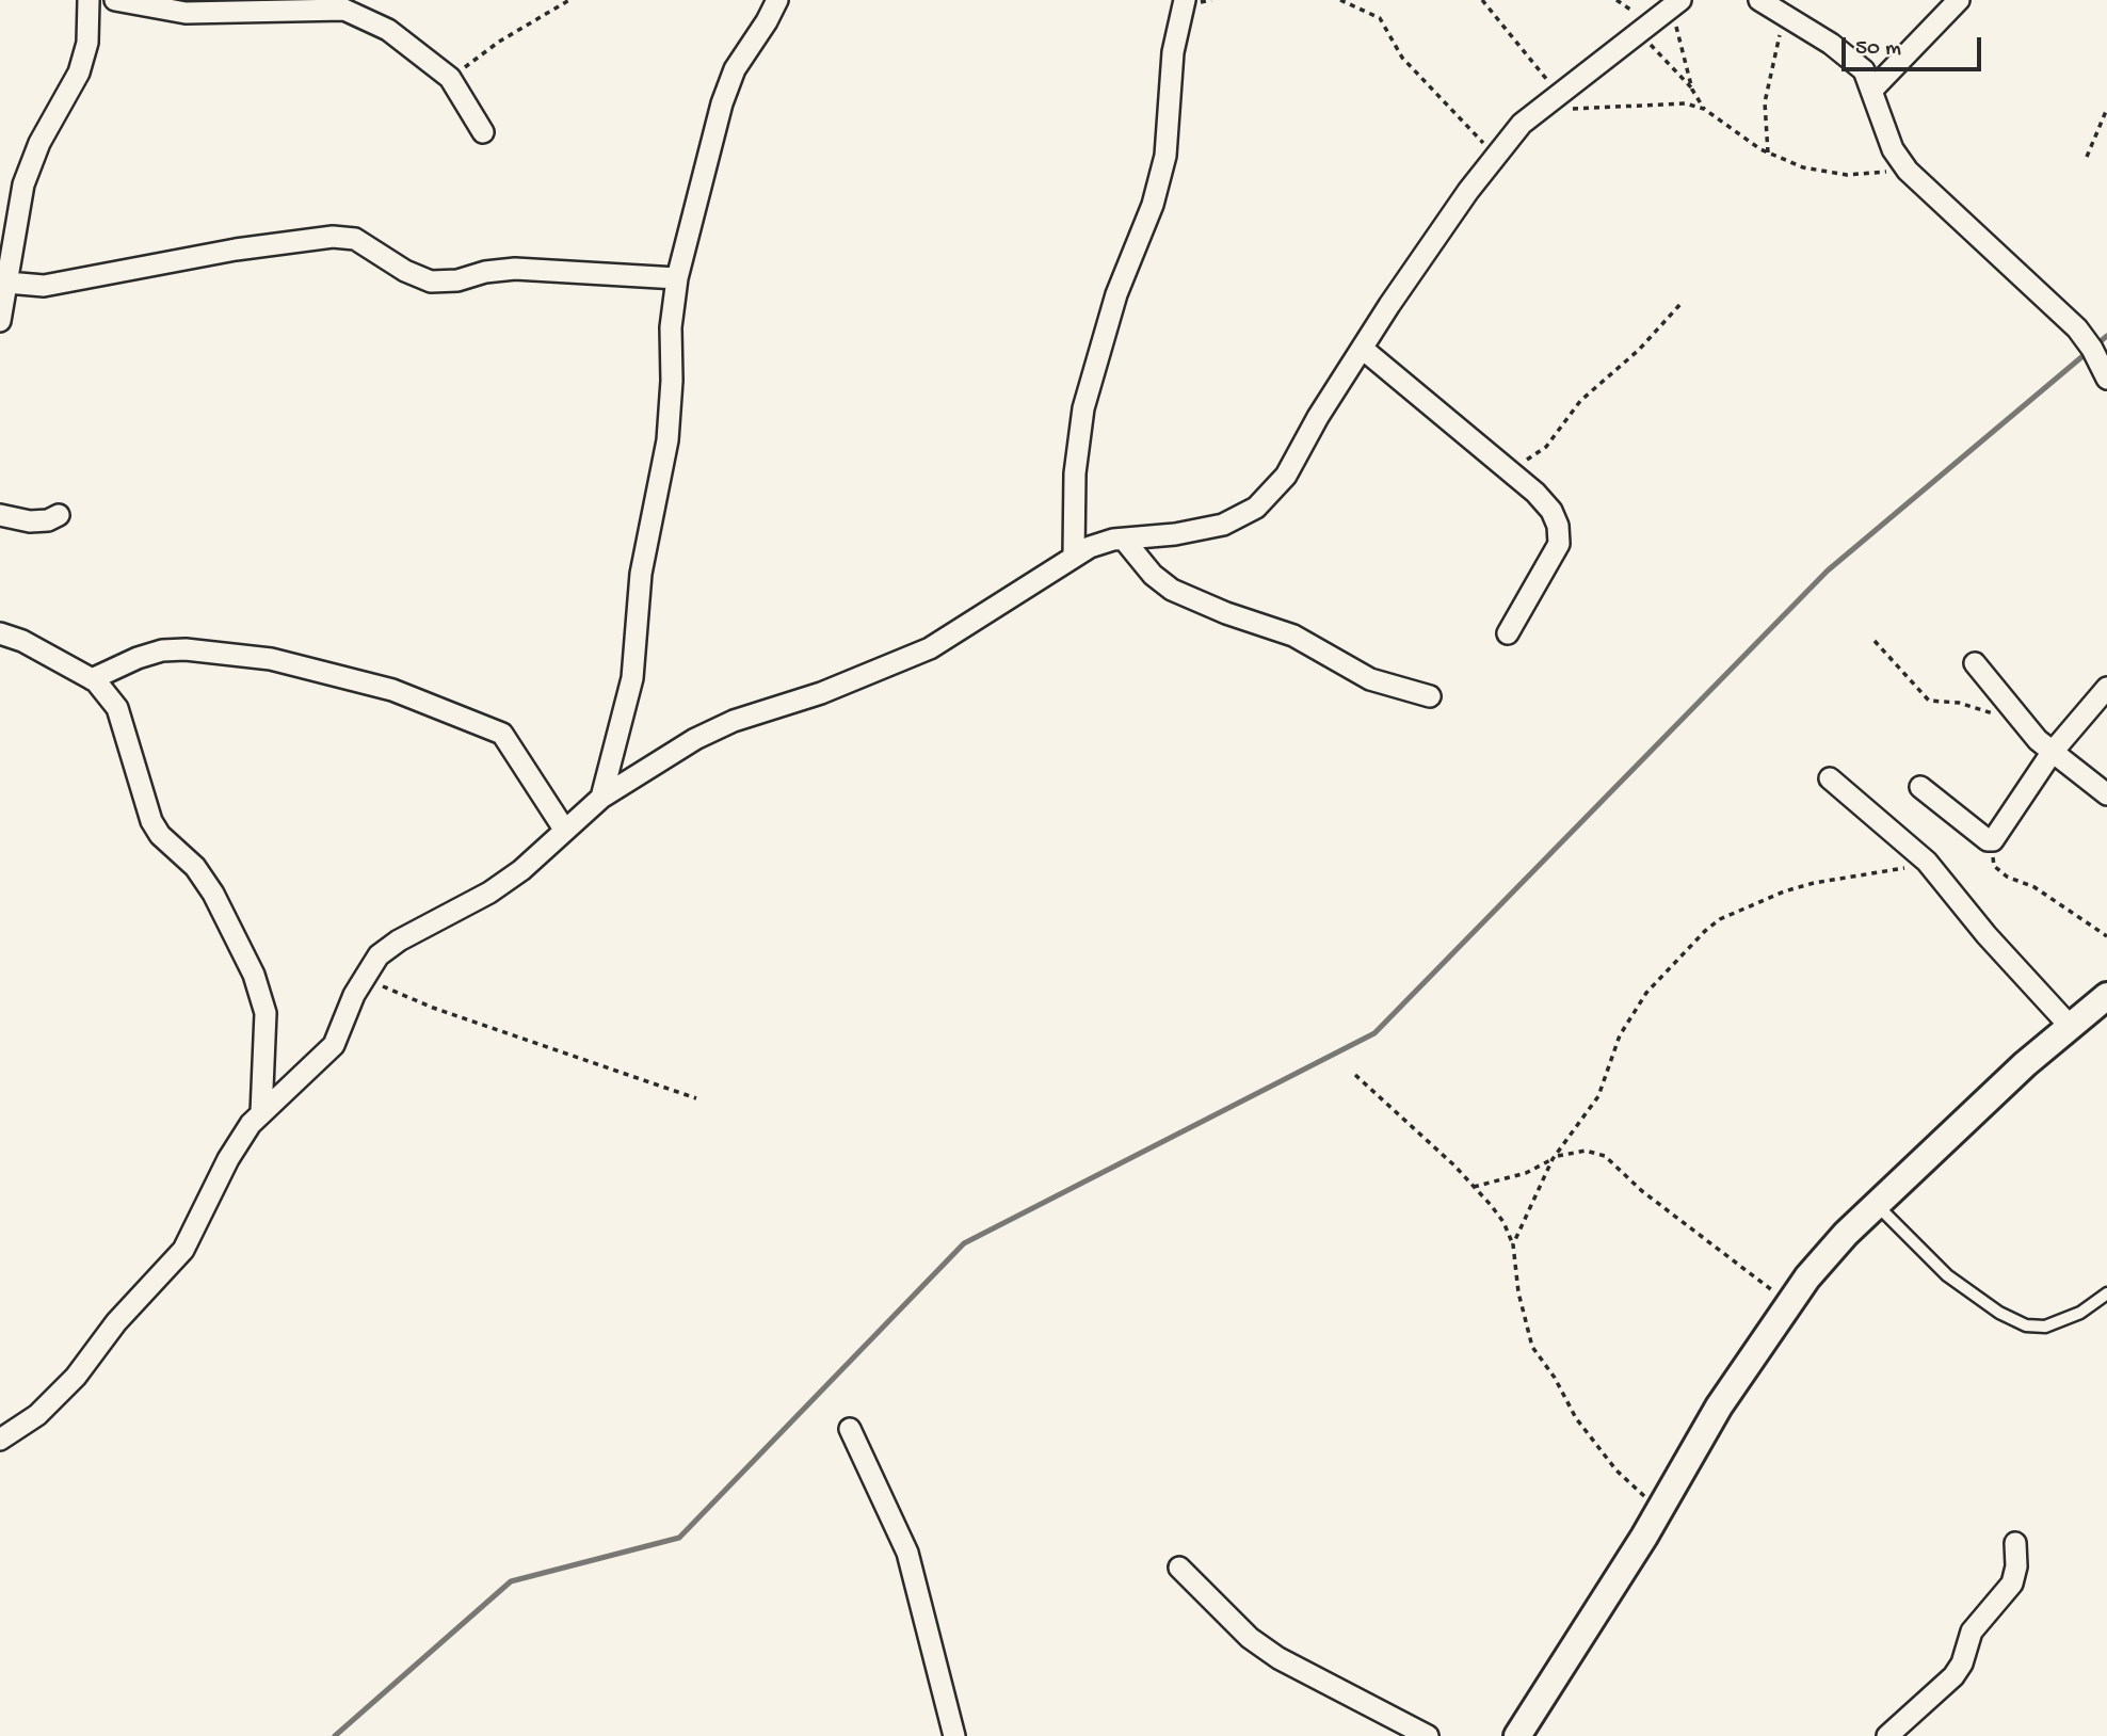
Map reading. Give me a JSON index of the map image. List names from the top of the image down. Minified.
{"scale_bar":"50 m"}
